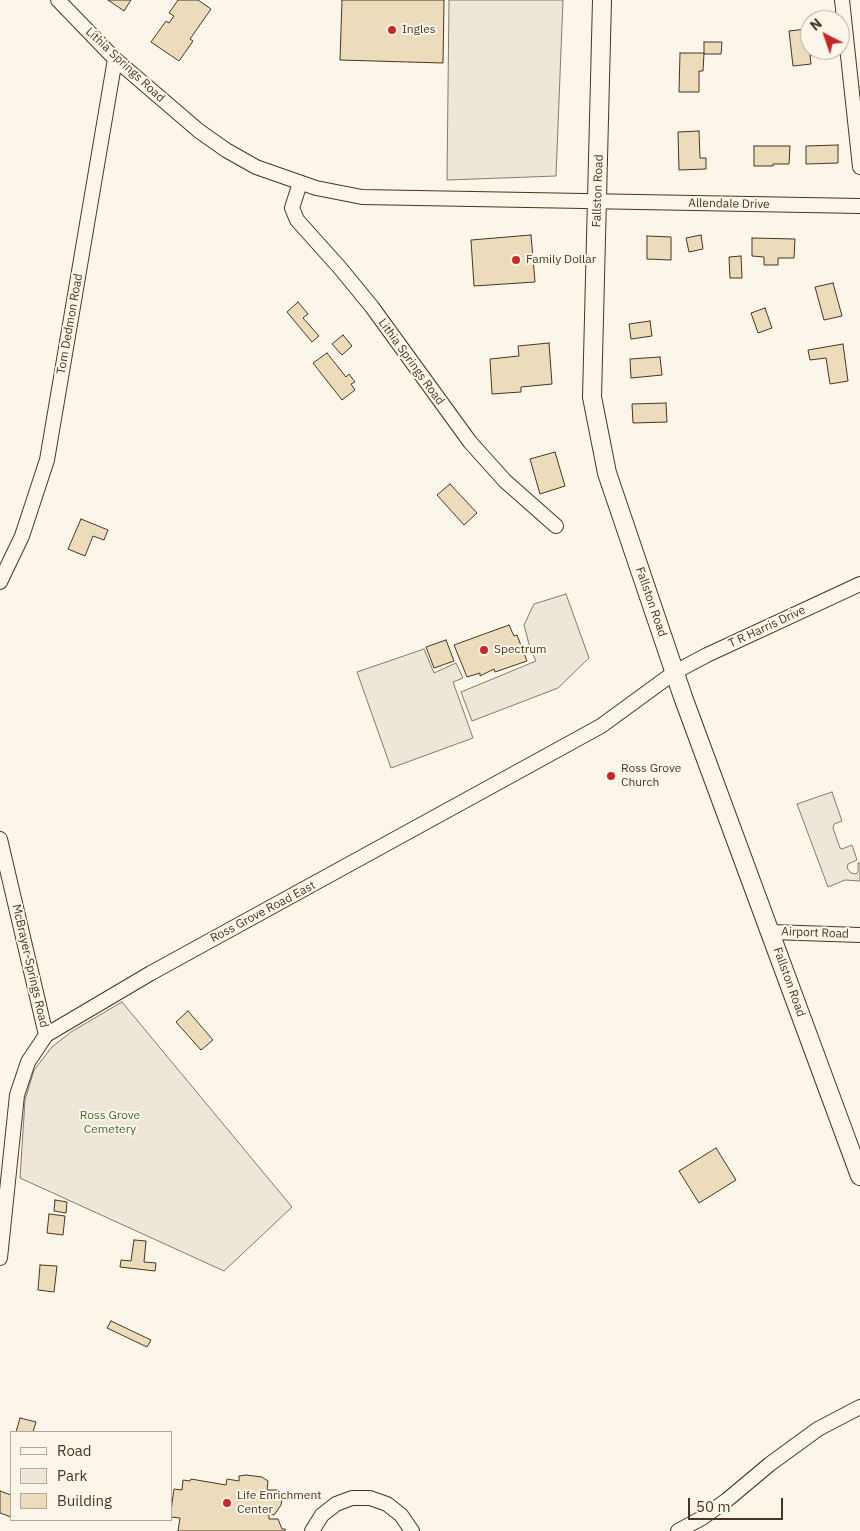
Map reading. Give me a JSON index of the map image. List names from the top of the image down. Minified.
{"streets":{"main road":["Fallston Road"],"street":["Lithia Springs Road","Allendale Drive","Tom Dedmon Road","T R Harris Drive","Ross Grove Road East","Airport Road","McBrayer-Springs Road"]},"crossings":[["Lithia Springs Road","Fallston Road"],["Lithia Springs Road","Allendale Drive"],["Lithia Springs Road","Tom Dedmon Road"],["Fallston Road","Allendale Drive"],["Fallston Road","T R Harris Drive"],["Fallston Road","Ross Grove Road East"],["Fallston Road","Airport Road"],["T R Harris Drive","Ross Grove Road East"],["Ross Grove Road East","McBrayer-Springs Road"]],"parks":["Ross Grove Cemetery"],"places":["Ingles","Family Dollar","Spectrum","Ross Grove Church","Life Enrichment Center"],"legend":["Road","Park","Building"],"scale_bar":"50 m","north":"top left"}
